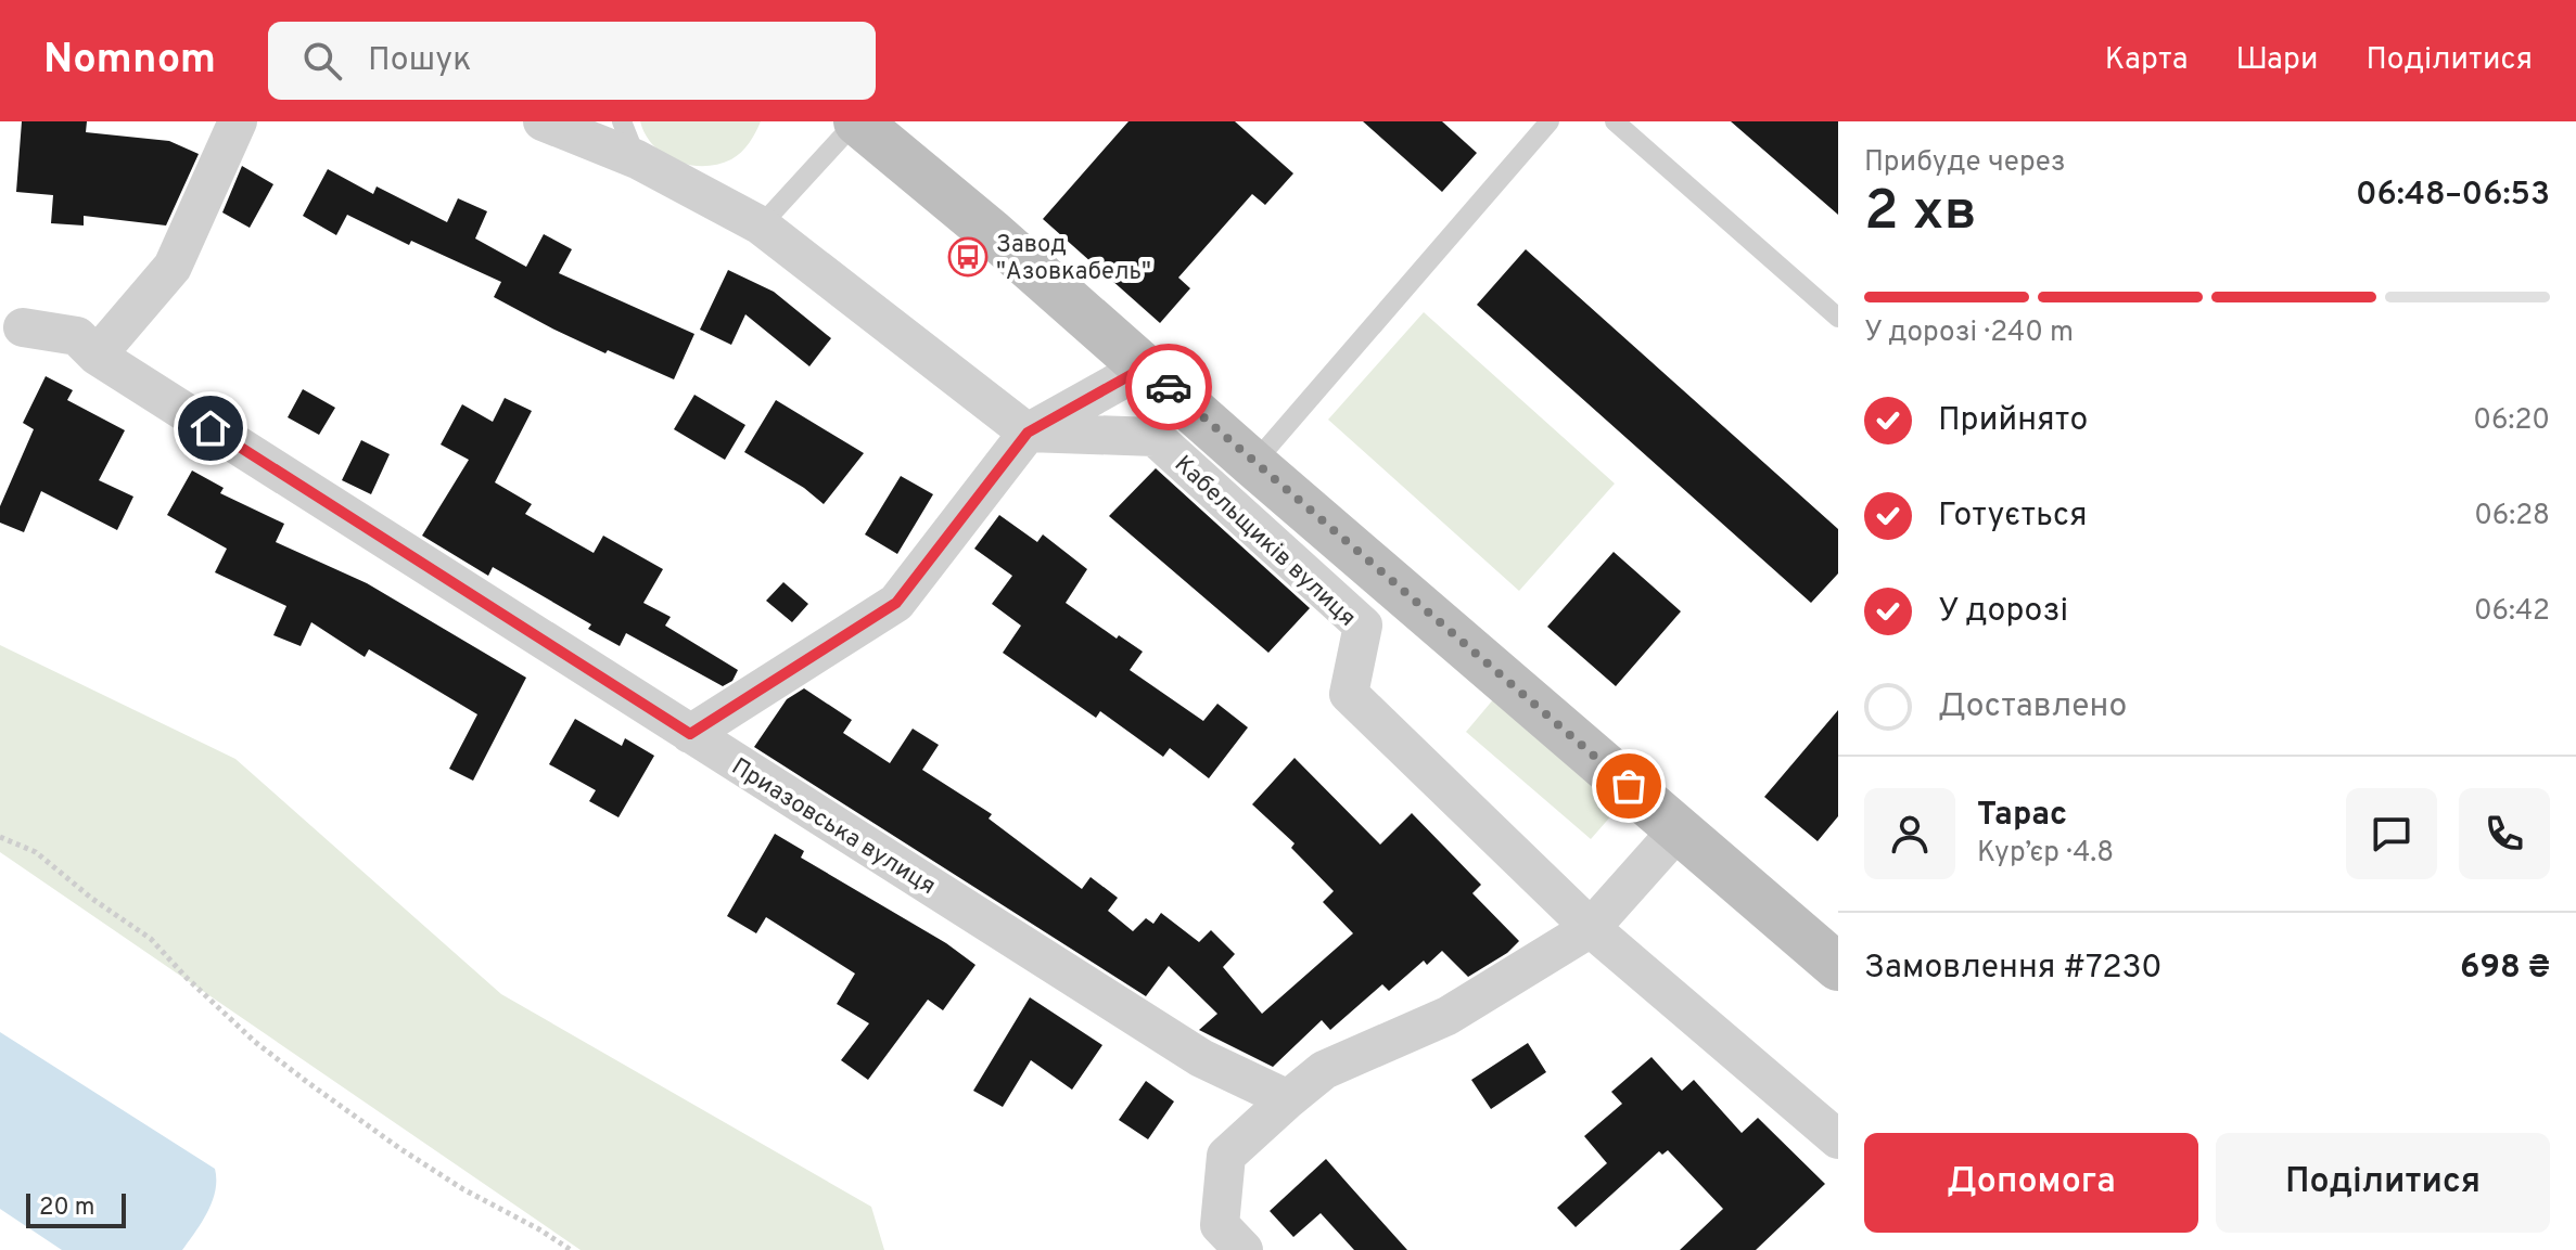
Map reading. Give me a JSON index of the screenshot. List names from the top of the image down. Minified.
{"streets":{"street":["Кабельщиків вулиця","Приазовська вулиця"]},"places":{"bus stop":["Завод \"Азовкабель\""]},"scale_bar":"20 m","page":{"header":"Nomnom","search":"Пошук","nav":["Карта","Шари","Поділитися"],"heading":["2 хв","Прибуде через","06:48–06:53"],"panel":["Тарас","Кур’єр · 4.8","Замовлення #7230","698 ₴"],"bar":"У дорозі · 240 m","list":[["Прийнято","06:20"],["Готується","06:28"],["У дорозі","06:42"],"Доставлено"],"buttons":["Допомога","Поділитися"],"scale":"20 m"}}
